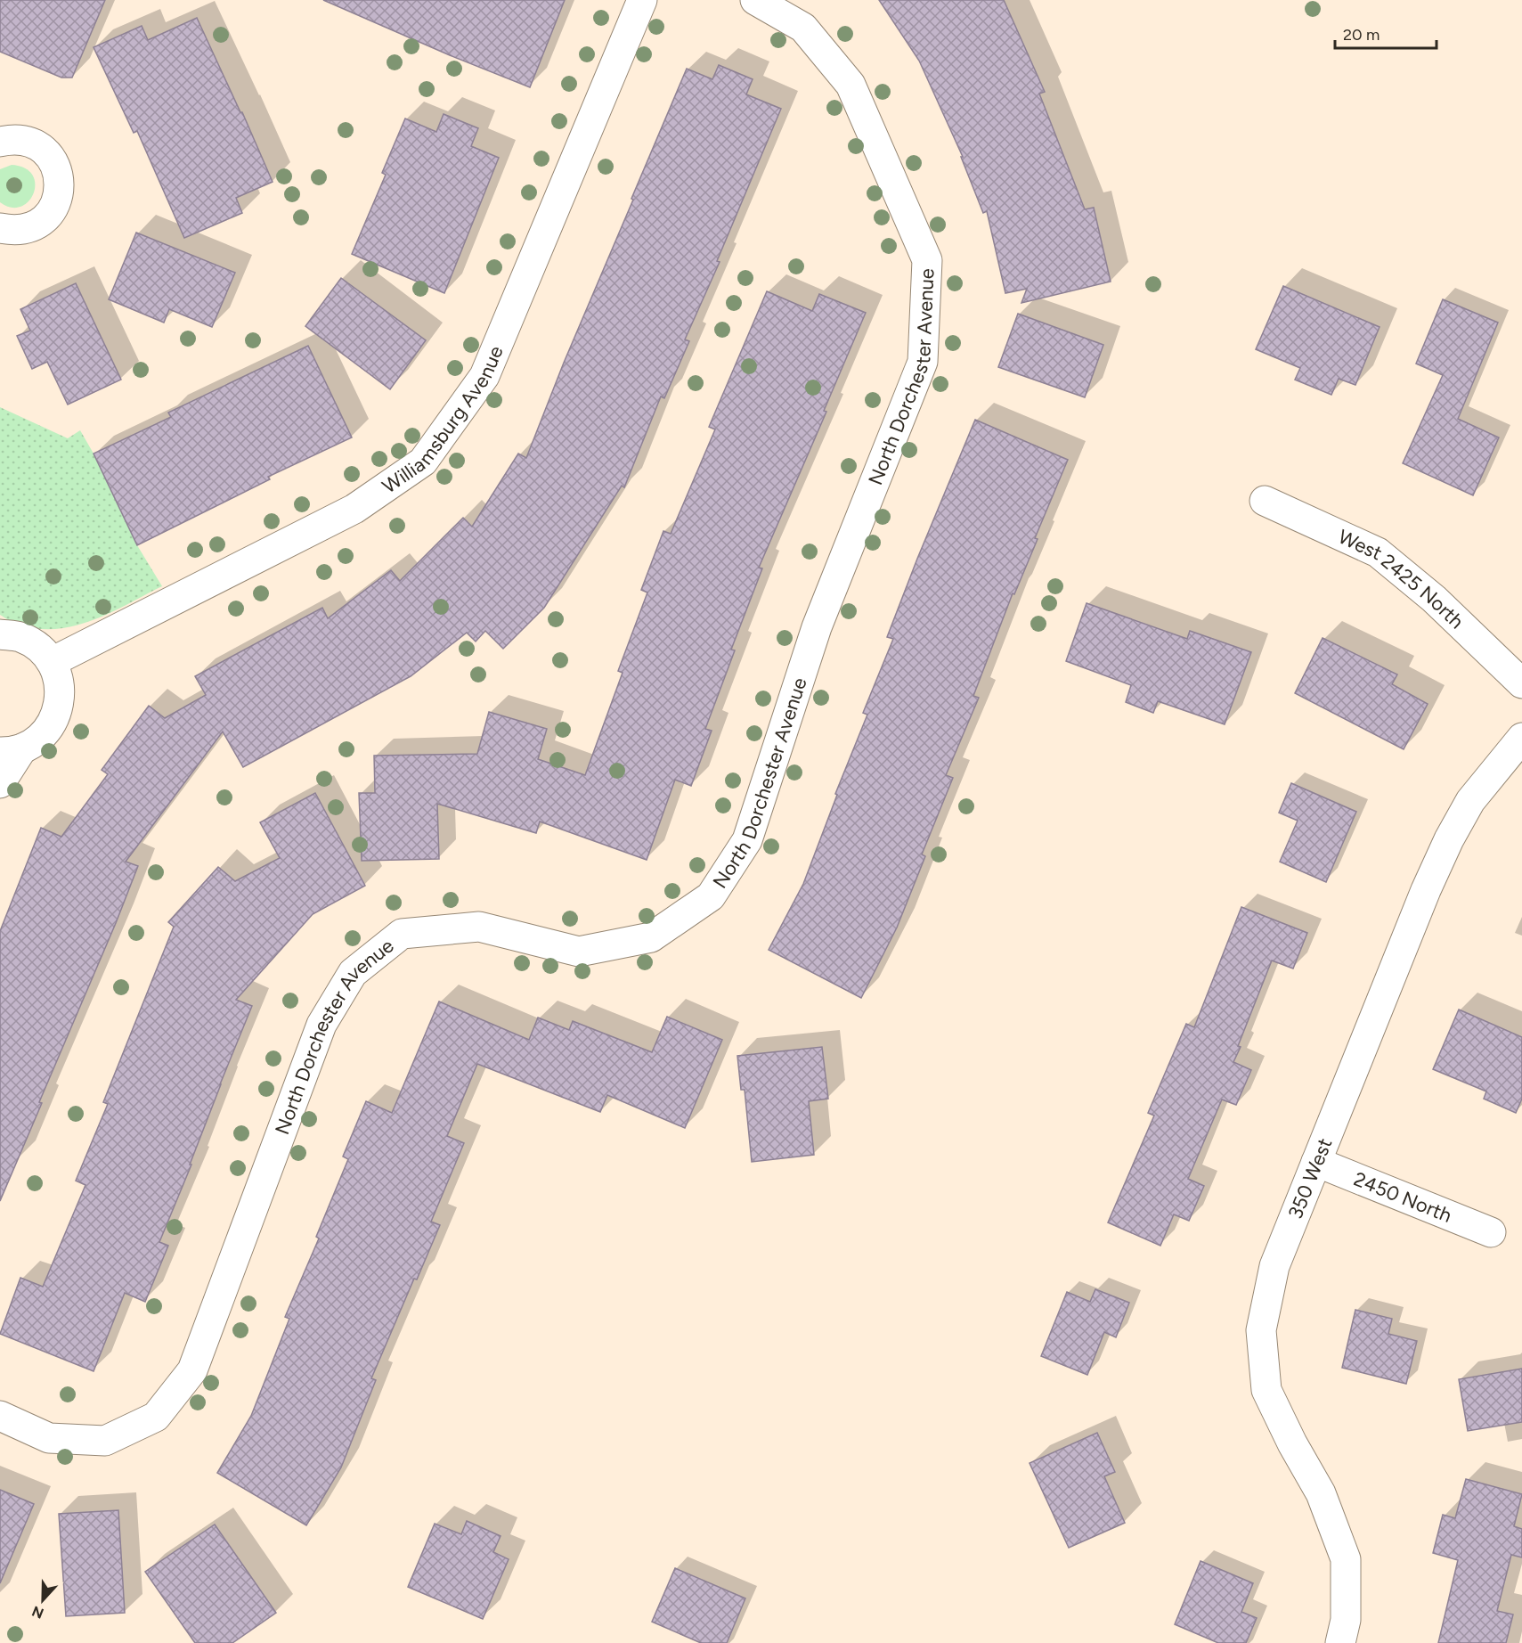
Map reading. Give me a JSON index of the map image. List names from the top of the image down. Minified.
{"streets":{"street":["North Dorchester Avenue","Williamsburg Avenue","West 2425 North","350 West","2450 North"]},"crossings":[["350 West","2450 North"]],"scale_bar":"20 m","north":"bottom"}
